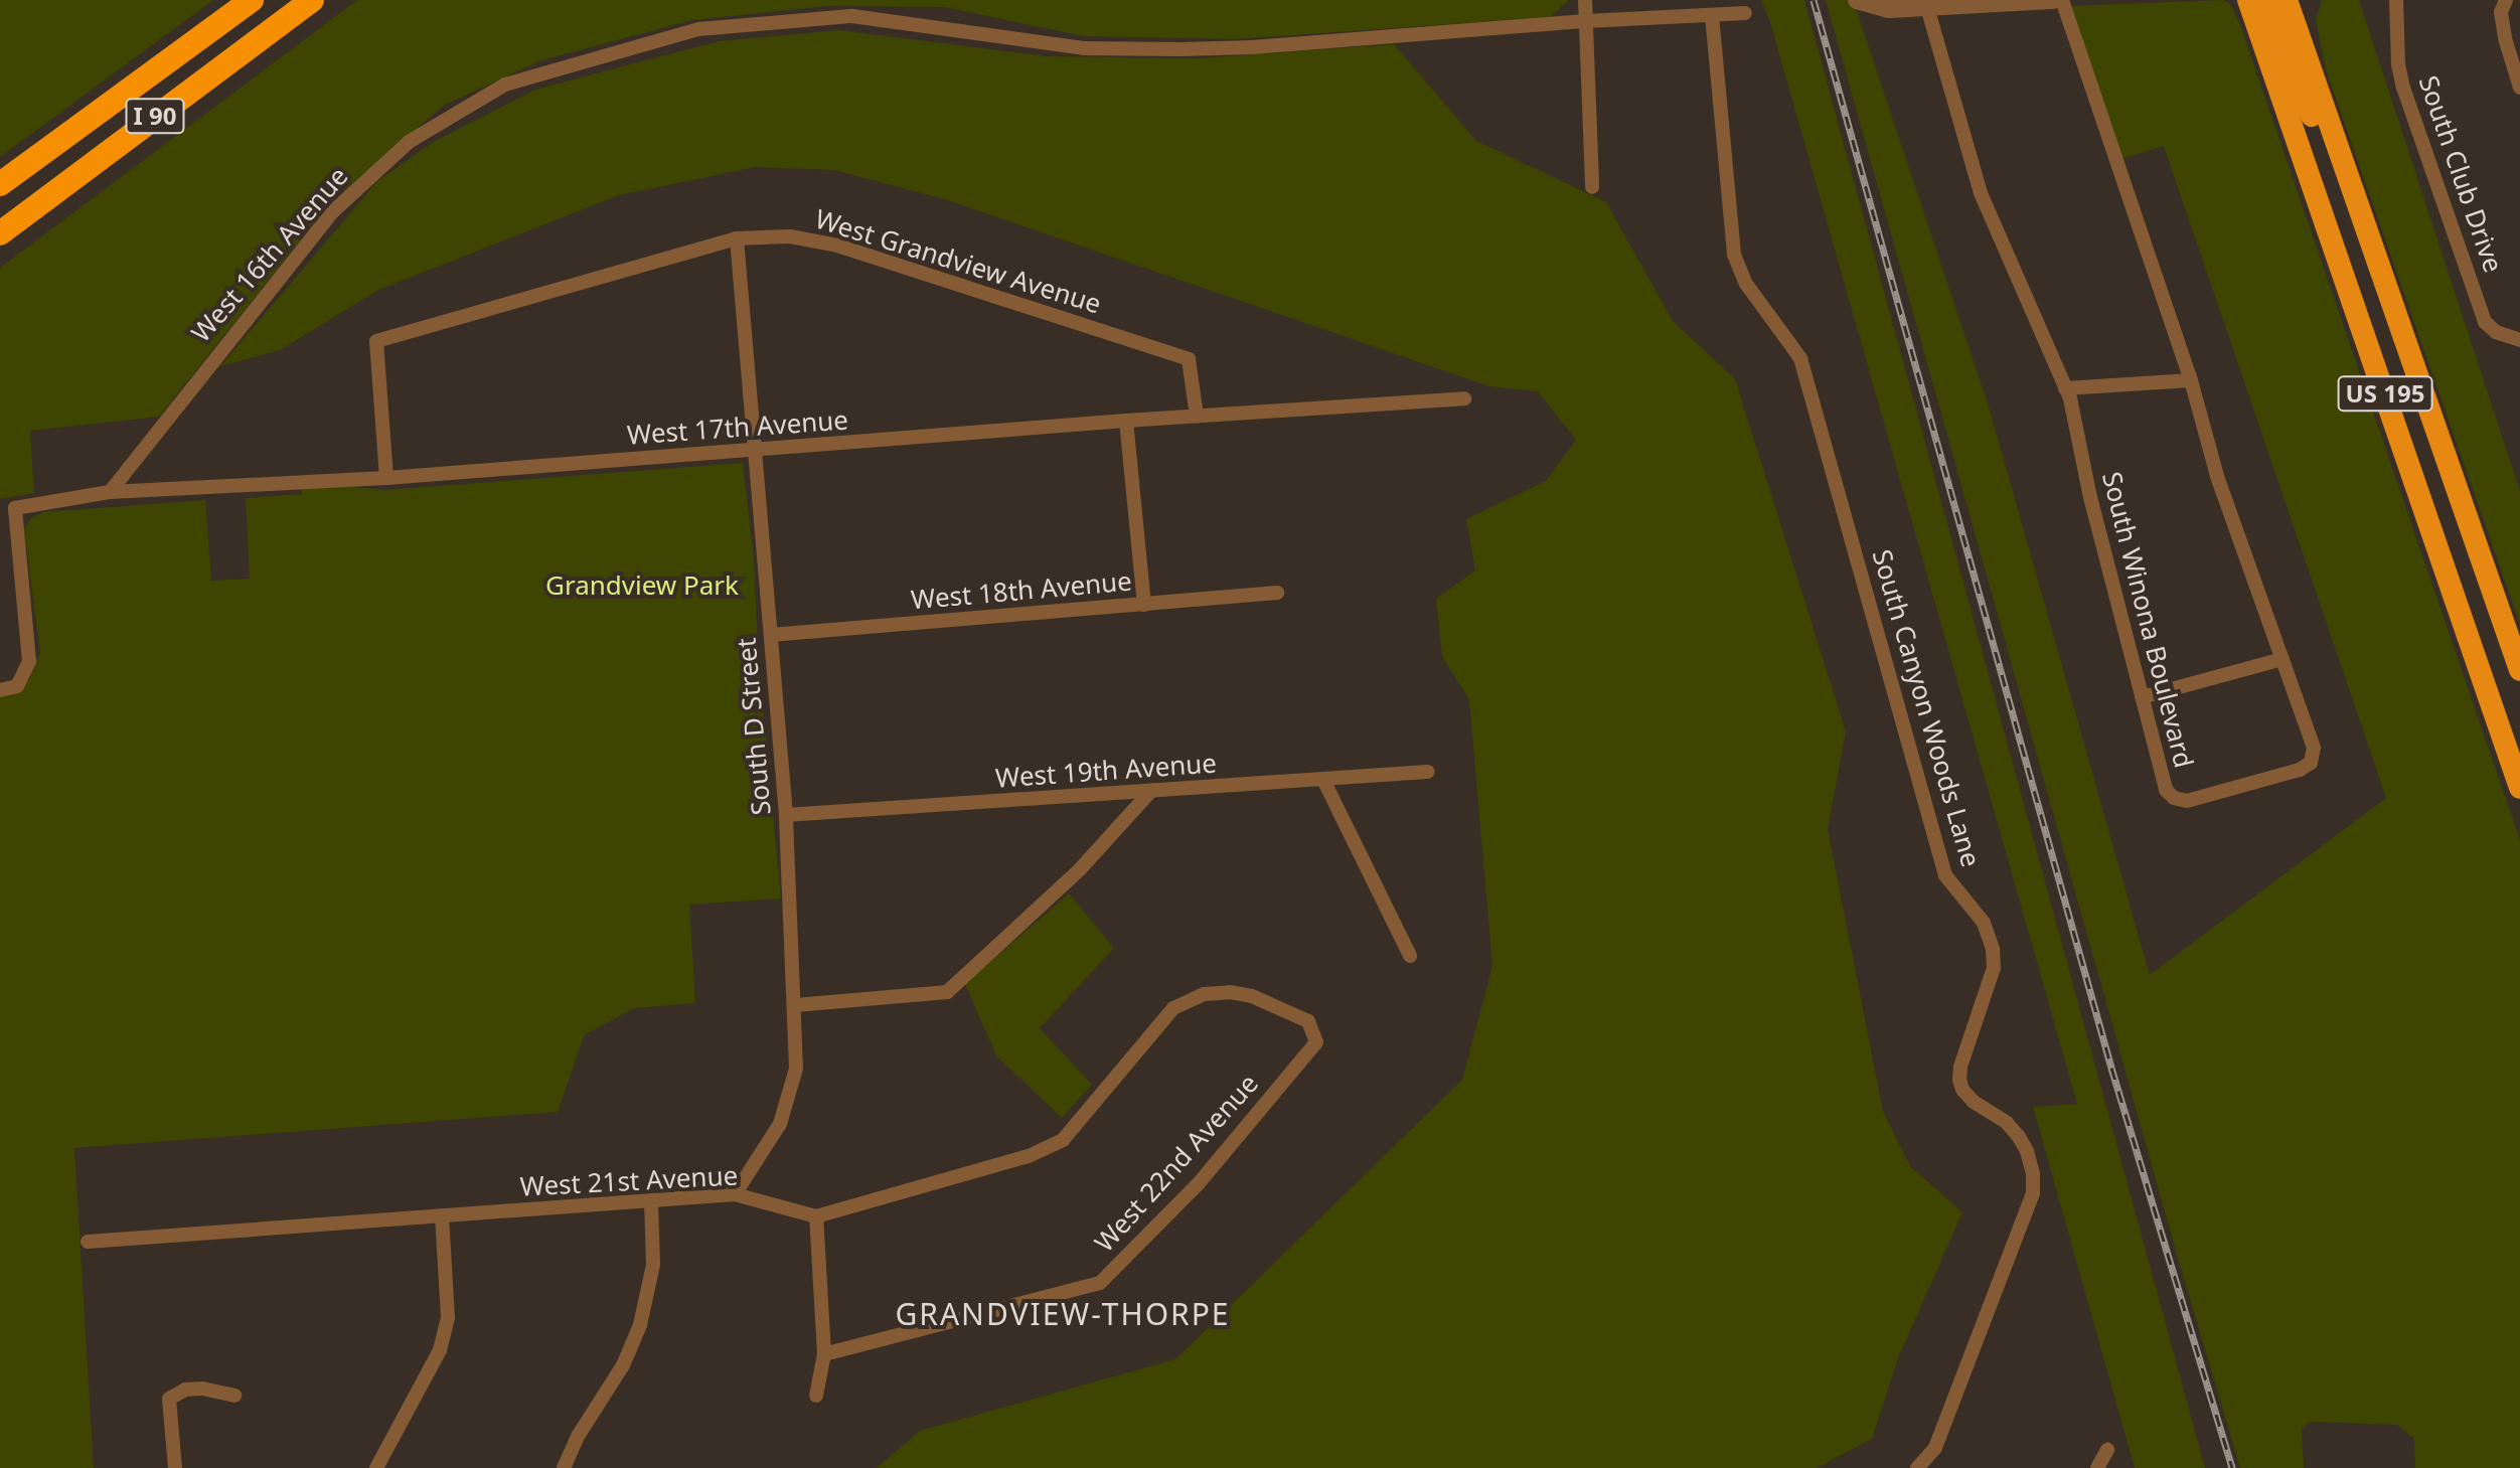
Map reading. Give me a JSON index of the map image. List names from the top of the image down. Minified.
{"streets":{"highway":["I 90","US 195"],"street":["South Club Drive","West 16th Avenue","West Grandview Avenue","West 17th Avenue","West 18th Avenue","South Winona Boulevard","South Canyon Woods Lane","South D Street","West 19th Avenue","West 22nd Avenue","West 21st Avenue"]},"crossings":[["West 16th Avenue","West 17th Avenue"],["West 16th Avenue","South Canyon Woods Lane"],["West Grandview Avenue","West 17th Avenue"],["West Grandview Avenue","South D Street"],["West 17th Avenue","South D Street"],["West 18th Avenue","South D Street"],["South D Street","West 19th Avenue"],["South D Street","West 21st Avenue"],["West 22nd Avenue","West 21st Avenue"]],"districts":["GRANDVIEW-THORPE"],"parks":["Grandview Park"]}
